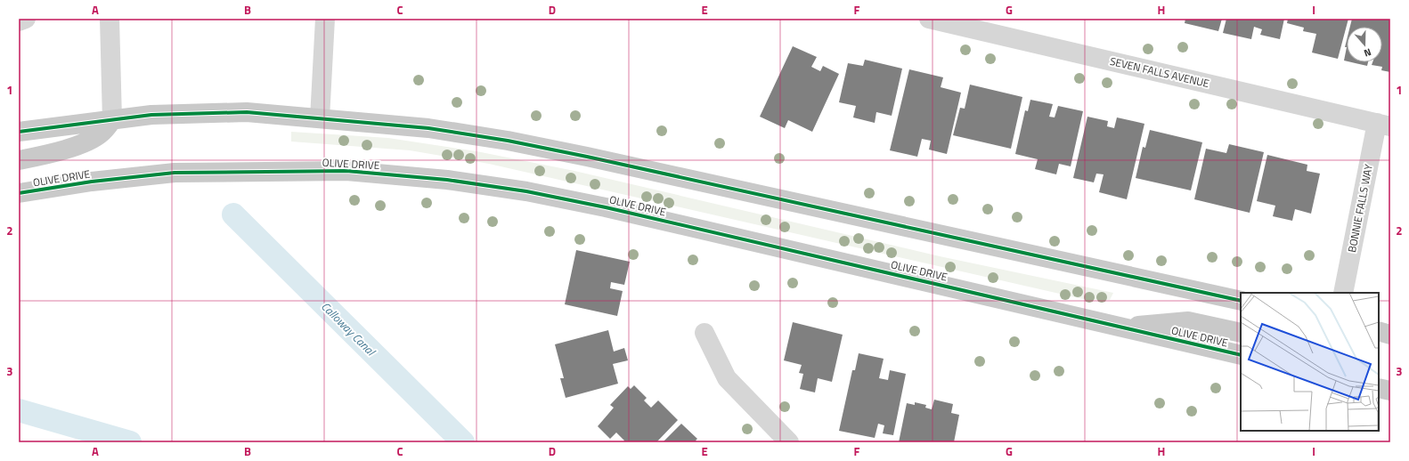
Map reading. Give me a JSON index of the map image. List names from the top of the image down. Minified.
{"streets":{"main road":["OLIVE DRIVE"],"street":["SEVEN FALLS AVENUE","BONNIE FALLS WAY"]},"crossings":[["SEVEN FALLS AVENUE","BONNIE FALLS WAY"]],"water":["Calloway Canal"],"north":"bottom","grid":{"columns":["A","B","C","D","E","F","G","H","I"],"rows":["1","2","3"]}}
